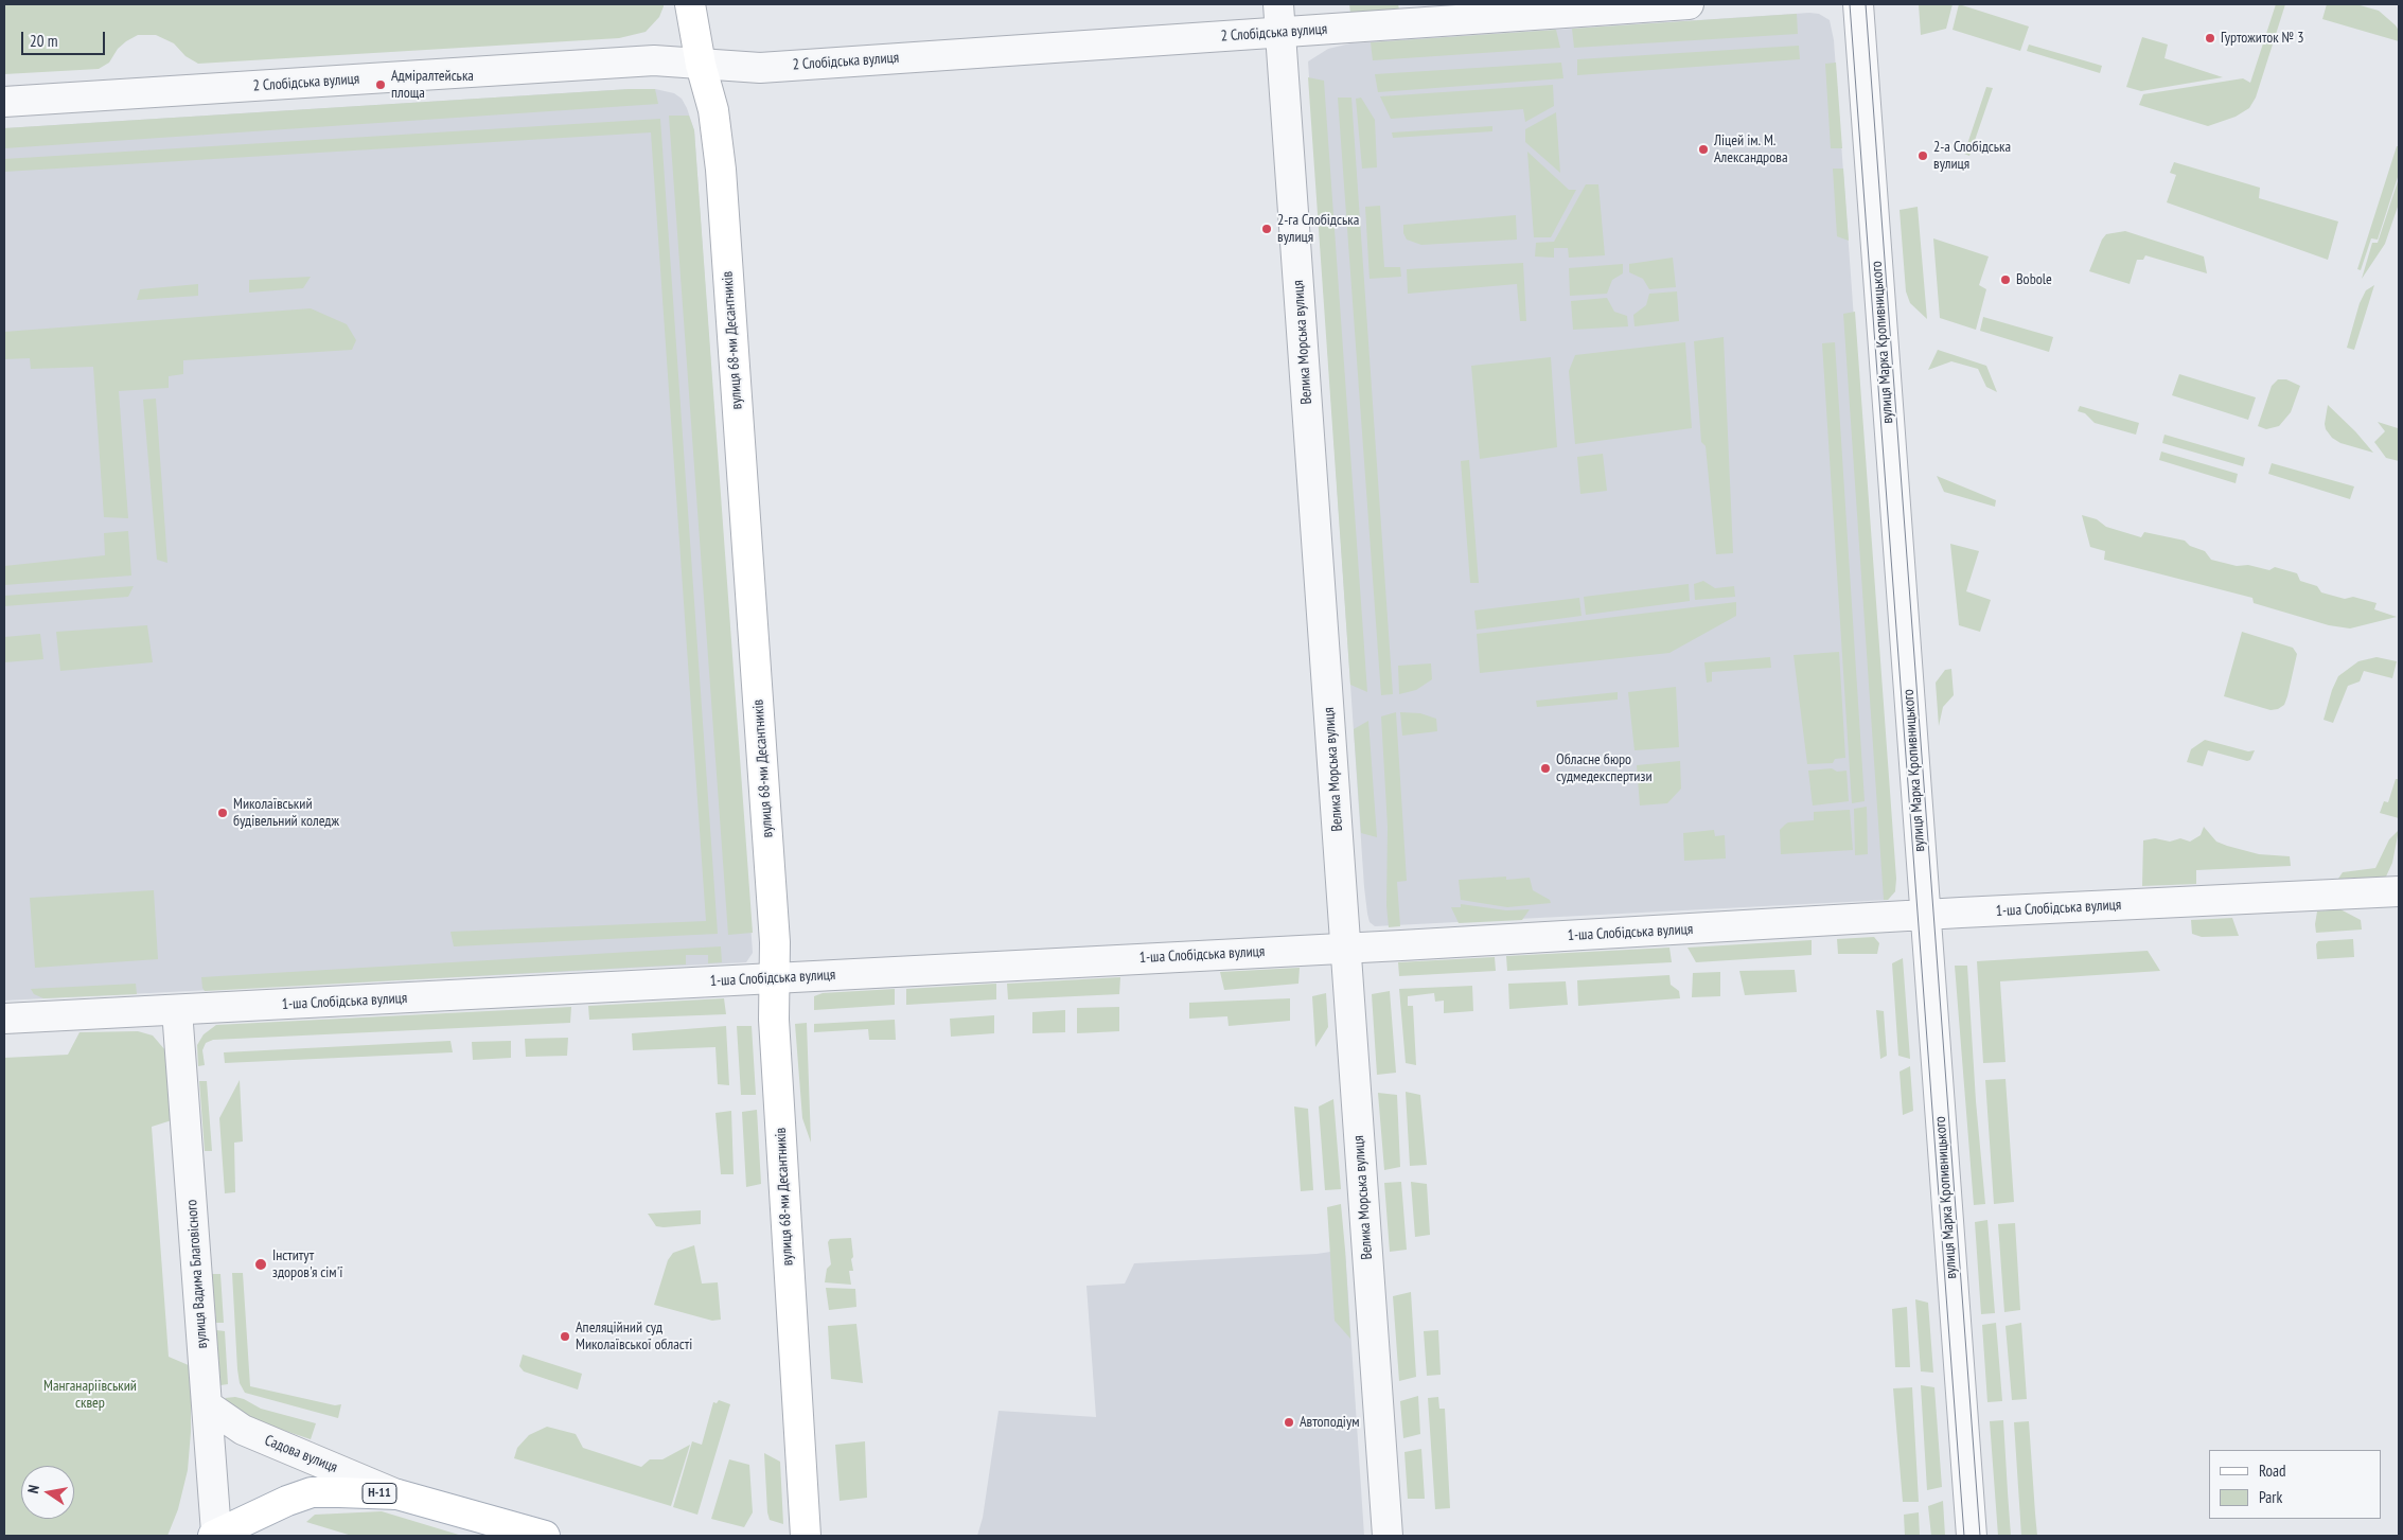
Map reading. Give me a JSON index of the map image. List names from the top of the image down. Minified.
{"streets":{"main road":["вулиця 68-ми Десантників","Садова вулиця","Н-11"],"street":["2 Слобідська вулиця","Велика Морська вулиця","вулиця Марка Кропивницького","1-ша Слобідська вулиця","вулиця Вадима Благовісного"]},"crossings":[["2 Слобідська вулиця","вулиця 68-ми Десантників"],["2 Слобідська вулиця","Велика Морська вулиця"],["вулиця 68-ми Десантників","1-ша Слобідська вулиця"],["Велика Морська вулиця","1-ша Слобідська вулиця"],["вулиця Марка Кропивницького","1-ша Слобідська вулиця"],["1-ша Слобідська вулиця","вулиця Вадима Благовісного"],["вулиця Вадима Благовісного","Садова вулиця"]],"parks":["Манганаріївський сквер"],"places":["Гуртожиток № 3","Адміралтейська площа","Ліцей ім. М. Александрова","2-а Слобідська вулиця","2-га Слобідська вулиця","Bobole","Обласне бюро судмедекспертизи","Миколаївський будівельний коледж","Інститут здоров'я сім'ї","Апеляційний суд Миколаївської області","Автоподіум"],"legend":["Road","Park"],"scale_bar":"20 m","north":"left"}
